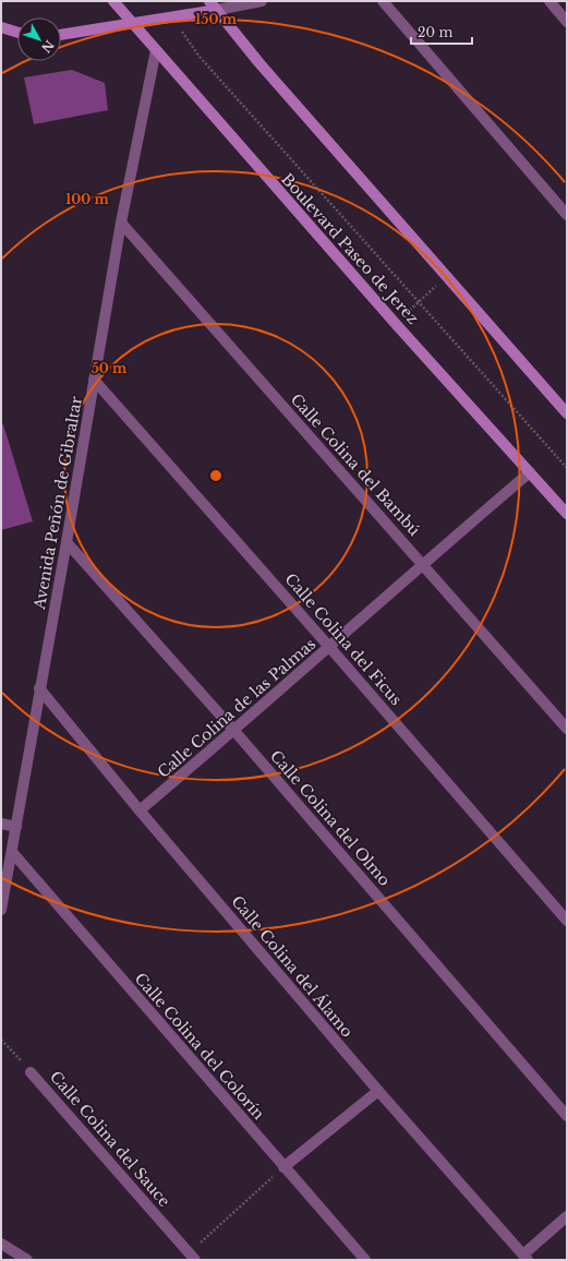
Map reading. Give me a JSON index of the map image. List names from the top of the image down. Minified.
{"streets":{"main road":["Boulevard Paseo de Jerez"],"street":["Calle Colina del Bambú","Avenida Peñón de Gibraltar","Calle Colina del Ficus","Calle Colina de las Palmas","Calle Colina del Olmo","Calle Colina del Álamo","Calle Colina del Colorín","Calle Colina del Sauce"]},"crossings":[["Boulevard Paseo de Jerez","Avenida Peñón de Gibraltar"],["Boulevard Paseo de Jerez","Calle Colina de las Palmas"],["Calle Colina del Bambú","Avenida Peñón de Gibraltar"],["Calle Colina del Bambú","Calle Colina de las Palmas"],["Avenida Peñón de Gibraltar","Calle Colina del Ficus"],["Avenida Peñón de Gibraltar","Calle Colina del Olmo"],["Avenida Peñón de Gibraltar","Calle Colina del Álamo"],["Avenida Peñón de Gibraltar","Calle Colina del Colorín"],["Calle Colina del Ficus","Calle Colina de las Palmas"],["Calle Colina de las Palmas","Calle Colina del Olmo"],["Calle Colina de las Palmas","Calle Colina del Álamo"]],"scale_bar":"20 m","north":"bottom right","rings":["150 m","100 m","50 m"]}
